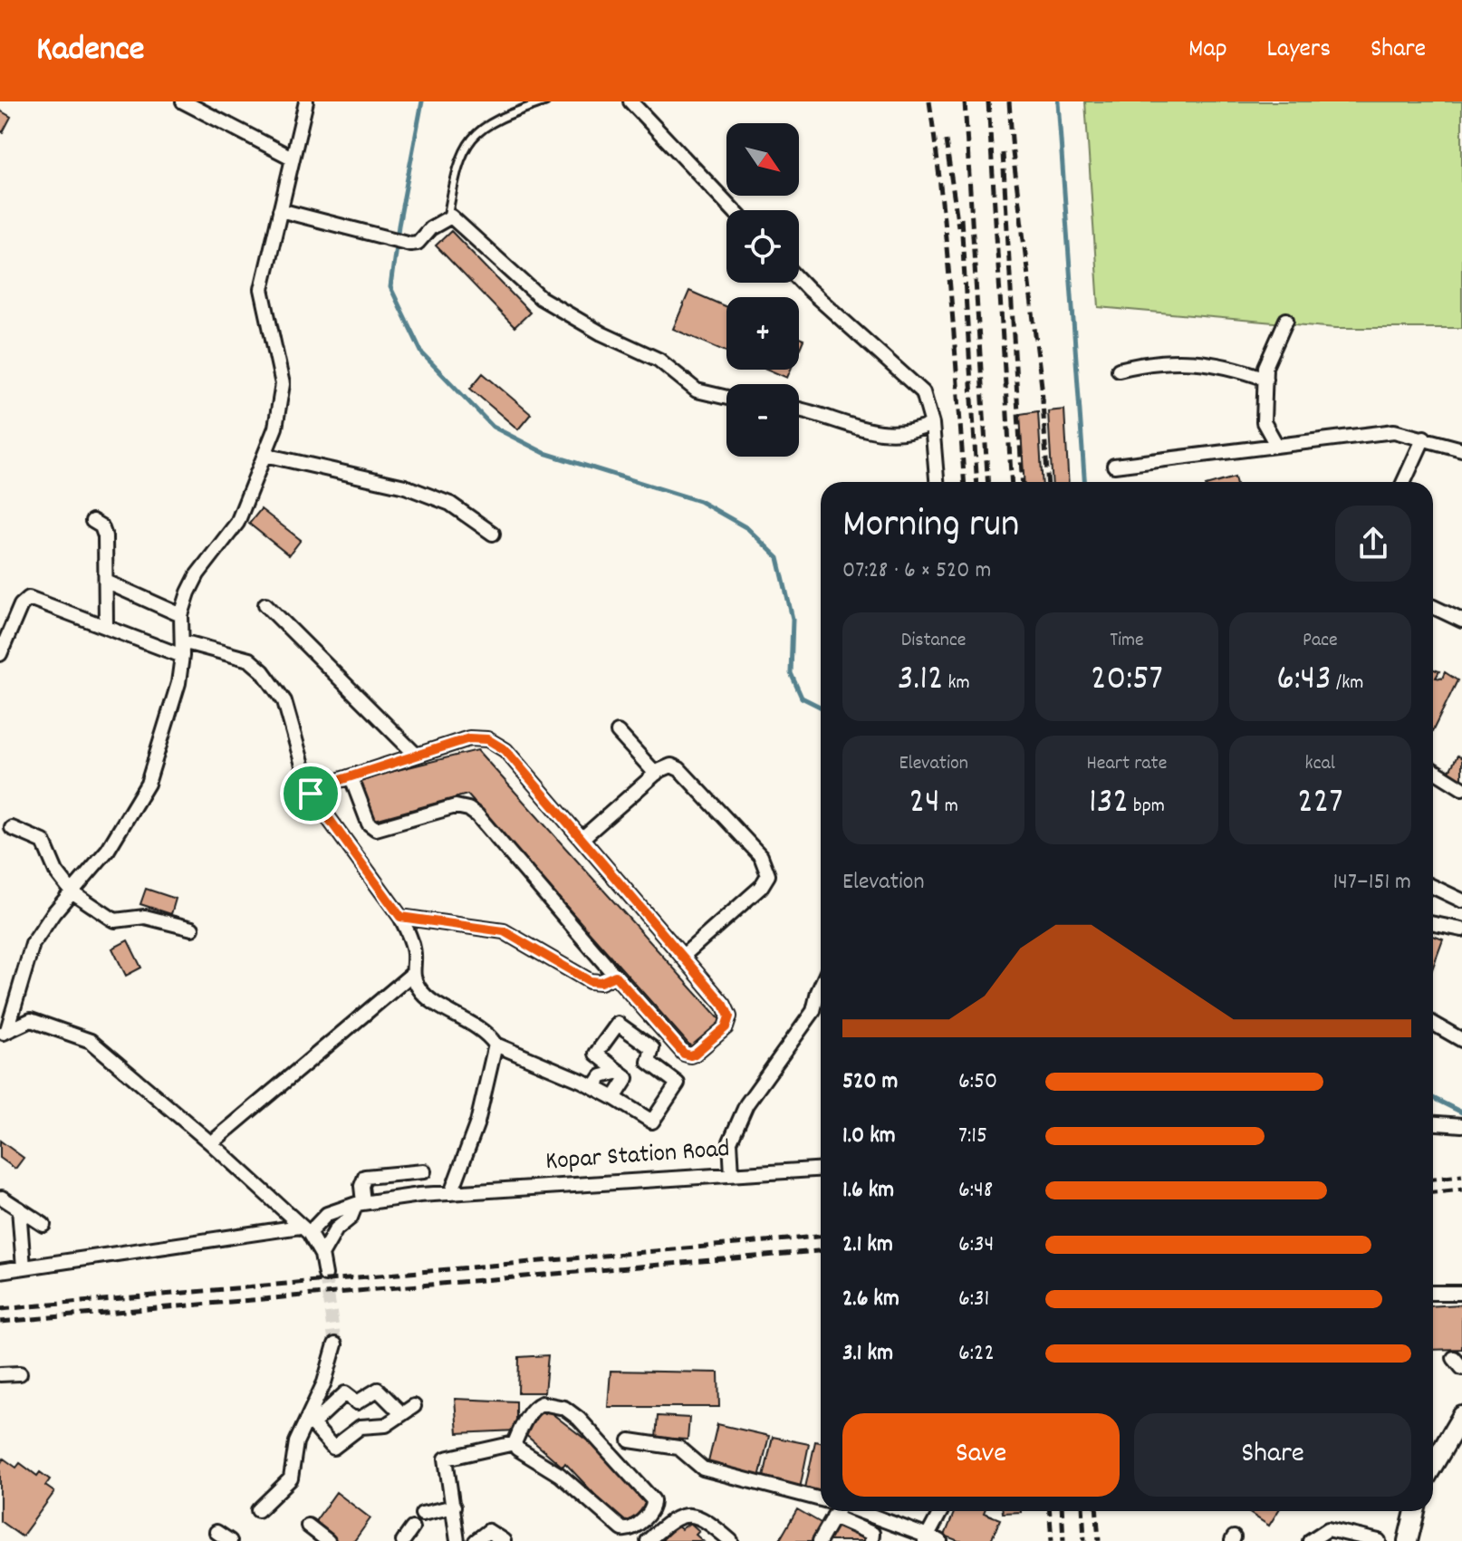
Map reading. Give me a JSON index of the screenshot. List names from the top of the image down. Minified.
{"streets":{"street":["Kopar Station Road"]},"north":"bottom right","page":{"header":"Kadence","nav":["Map","Layers","Share"],"map_buttons":["+","−"],"heading":["Morning run","07:28 · 6 × 520 m"],"stats":[["Distance","3.12 km"],["Time","20:57"],["Pace","6:43 /km"],["Elevation","24 m"],["Heart rate","132 bpm"],["kcal","227"]],"chart":["Elevation","147–151 m"],"list":[{"name":"520 m","note":"6:50"},{"name":"1.0 km","note":"7:15"},{"name":"1.6 km","note":"6:48"},{"name":"2.1 km","note":"6:34"},{"name":"2.6 km","note":"6:31"},{"name":"3.1 km","note":"6:22"}],"buttons":["Save","Share"]}}
